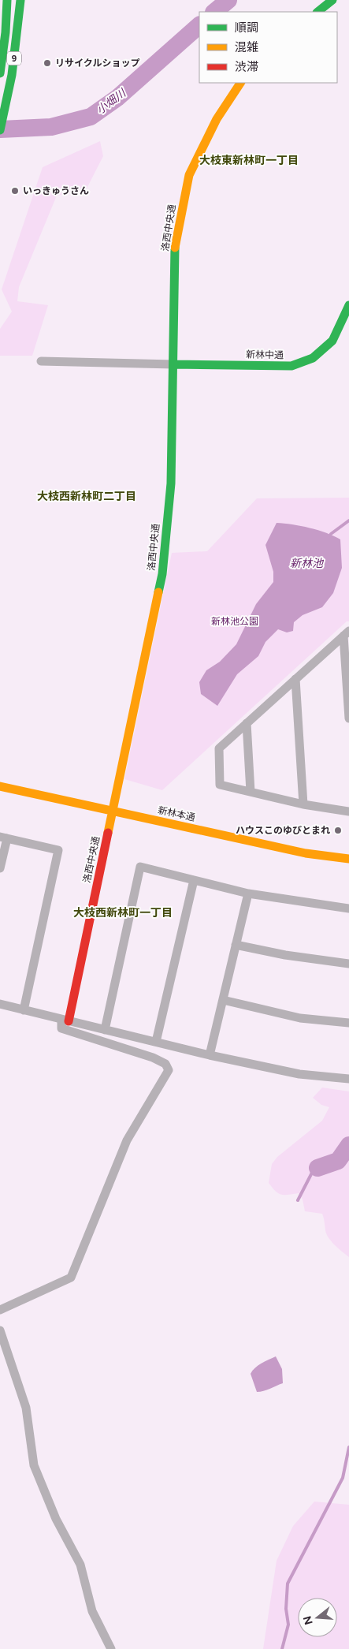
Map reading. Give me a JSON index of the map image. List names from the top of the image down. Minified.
{"streets":{"main road":["9","洛西中央通","新林中通","新林本通"]},"crossings":[["洛西中央通","新林中通"],["洛西中央通","新林本通"]],"districts":["大枝東新林町一丁目","大枝西新林町二丁目","大枝西新林町一丁目"],"water":["小畑川","新林池"],"parks":["新林池公園"],"places":["リサイクルショップ","いっきゅうさん","ハウスこのゆびとまれ"],"legend":["順調","混雑","渋滞"],"north":"left"}
